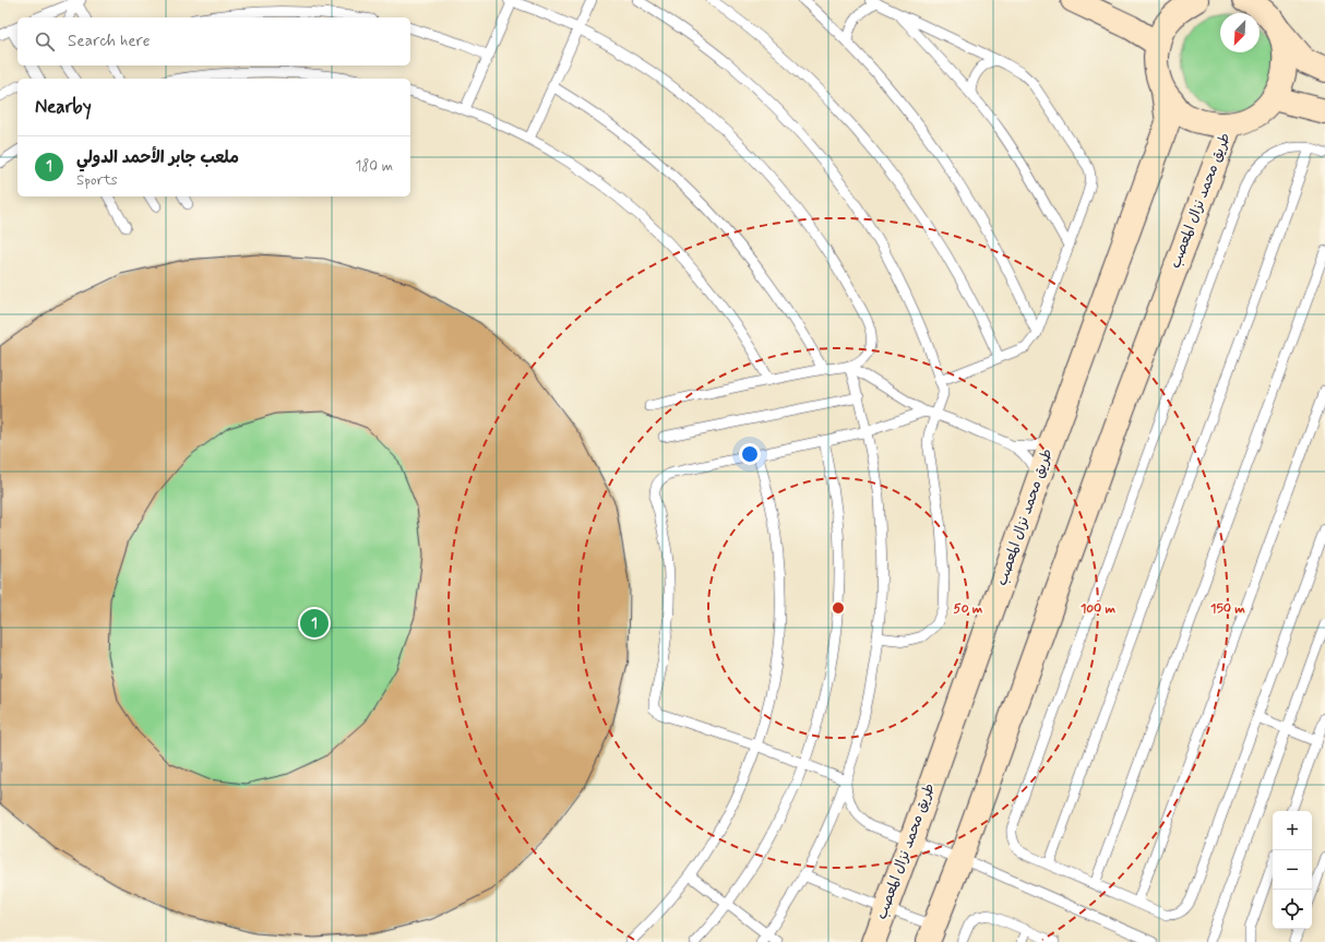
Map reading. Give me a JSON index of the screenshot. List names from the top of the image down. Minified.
{"streets":{"street":["طريق محمد نزال المعصب"]},"north":"bottom left","page":{"search":"Search here","heading":"Nearby","list":[{"mark":"1","name":"ملعب جابر الأحمد الدولي","note":"Sports","value":"180 m"}],"pins":"1","map_buttons":["+","−"]},"rings":["50 m","100 m","150 m"]}
